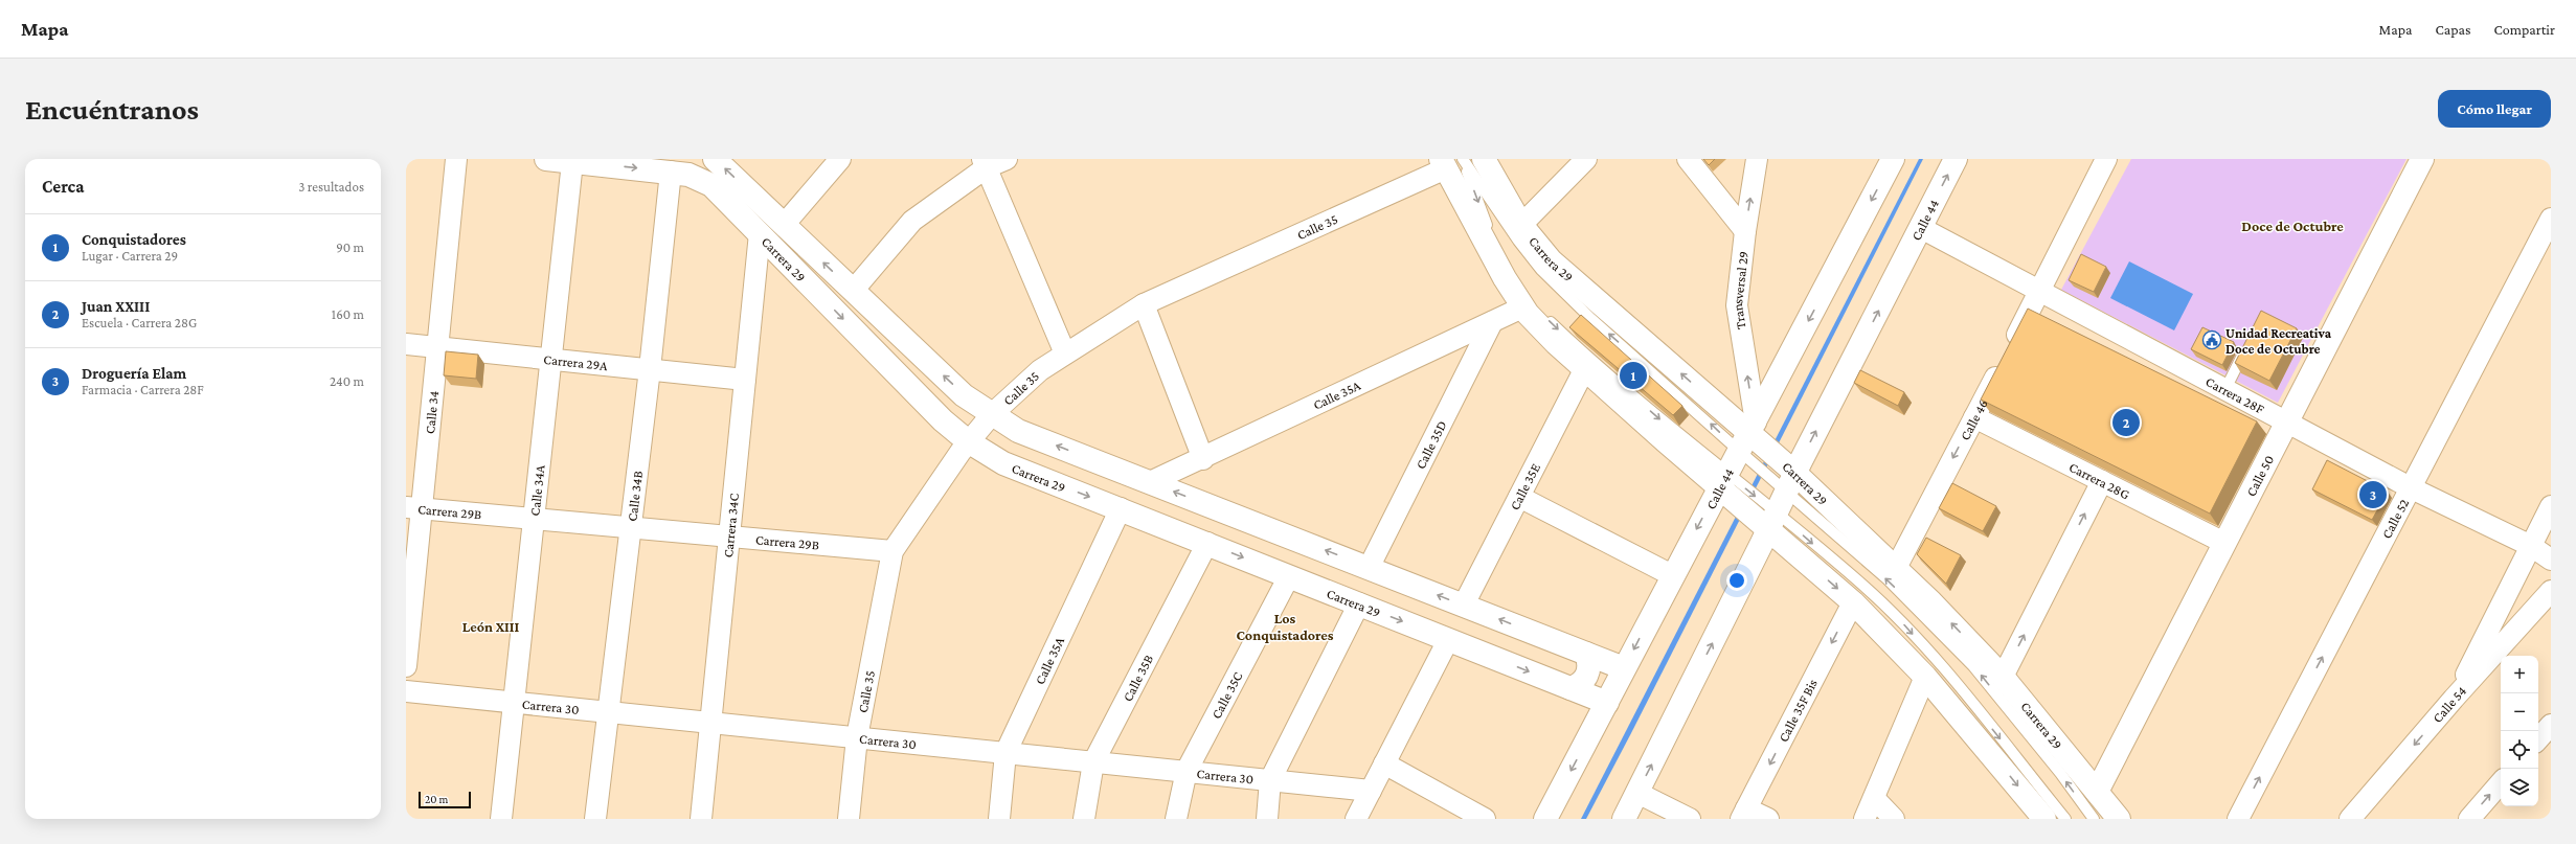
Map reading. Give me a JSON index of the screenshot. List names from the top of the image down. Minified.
{"streets":{"main road":["Calle 44","Carrera 29","Calle 50"],"street":["Calle 35","Transversal 29","Carrera 29A","Calle 35A","Carrera 28F","Calle 34","Calle 46","Calle 35D","Carrera 28G","Calle 35E","Calle 34A","Calle 34B","Carrera 29B","Calle 52","Carrera 34C","Calle 35B","Calle 35C","Calle 54","Carrera 30","Calle 35F Bis"]},"crossings":[["Calle 44","Carrera 29"],["Calle 44","Transversal 29"],["Calle 44","Carrera 28F"],["Calle 35","Carrera 29"],["Calle 35","Carrera 29B"],["Calle 35","Carrera 30"],["Carrera 29","Transversal 29"],["Carrera 29","Calle 35A"],["Carrera 29","Calle 46"],["Carrera 29","Calle 35D"],["Carrera 29","Calle 50"],["Carrera 29","Calle 35E"],["Carrera 29","Calle 34A"],["Carrera 29","Calle 34B"],["Carrera 29","Carrera 34C"],["Carrera 29","Calle 35B"],["Carrera 29","Calle 35C"],["Carrera 29A","Calle 34"],["Carrera 29A","Calle 34A"],["Carrera 29A","Calle 34B"],["Carrera 29A","Carrera 34C"],["Calle 35A","Calle 35D"],["Calle 35A","Carrera 30"],["Carrera 28F","Calle 46"],["Carrera 28F","Calle 50"],["Carrera 28F","Calle 52"],["Calle 34","Carrera 29B"],["Calle 46","Carrera 28G"],["Calle 50","Carrera 28G"],["Calle 34A","Carrera 29B"],["Calle 34A","Carrera 30"],["Calle 34B","Carrera 29B"],["Calle 34B","Carrera 30"],["Carrera 29B","Carrera 34C"],["Carrera 34C","Carrera 30"],["Calle 35B","Carrera 30"],["Calle 35C","Carrera 30"]],"one_way":["Transversal 29"],"districts":["Doce de Octubre","Los Conquistadores","León XIII"],"places":{"public building":["Unidad Recreativa Doce de Octubre"]},"scale_bar":"20 m","page":{"header":"Mapa","nav":["Mapa","Capas","Compartir"],"buttons":"Cómo llegar","title":"Encuéntranos","heading":["Cerca","3 resultados"],"list":[{"mark":"1","name":"Conquistadores","note":"Lugar · Carrera 29","value":"90 m"},{"mark":"2","name":"Juan XXIII","note":"Escuela · Carrera 28G","value":"160 m"},{"mark":"3","name":"Droguería Elam","note":"Farmacia · Carrera 28F","value":"240 m"}],"pins":["1","2","3"],"map_buttons":["+","−"],"scale":"20 m"}}
